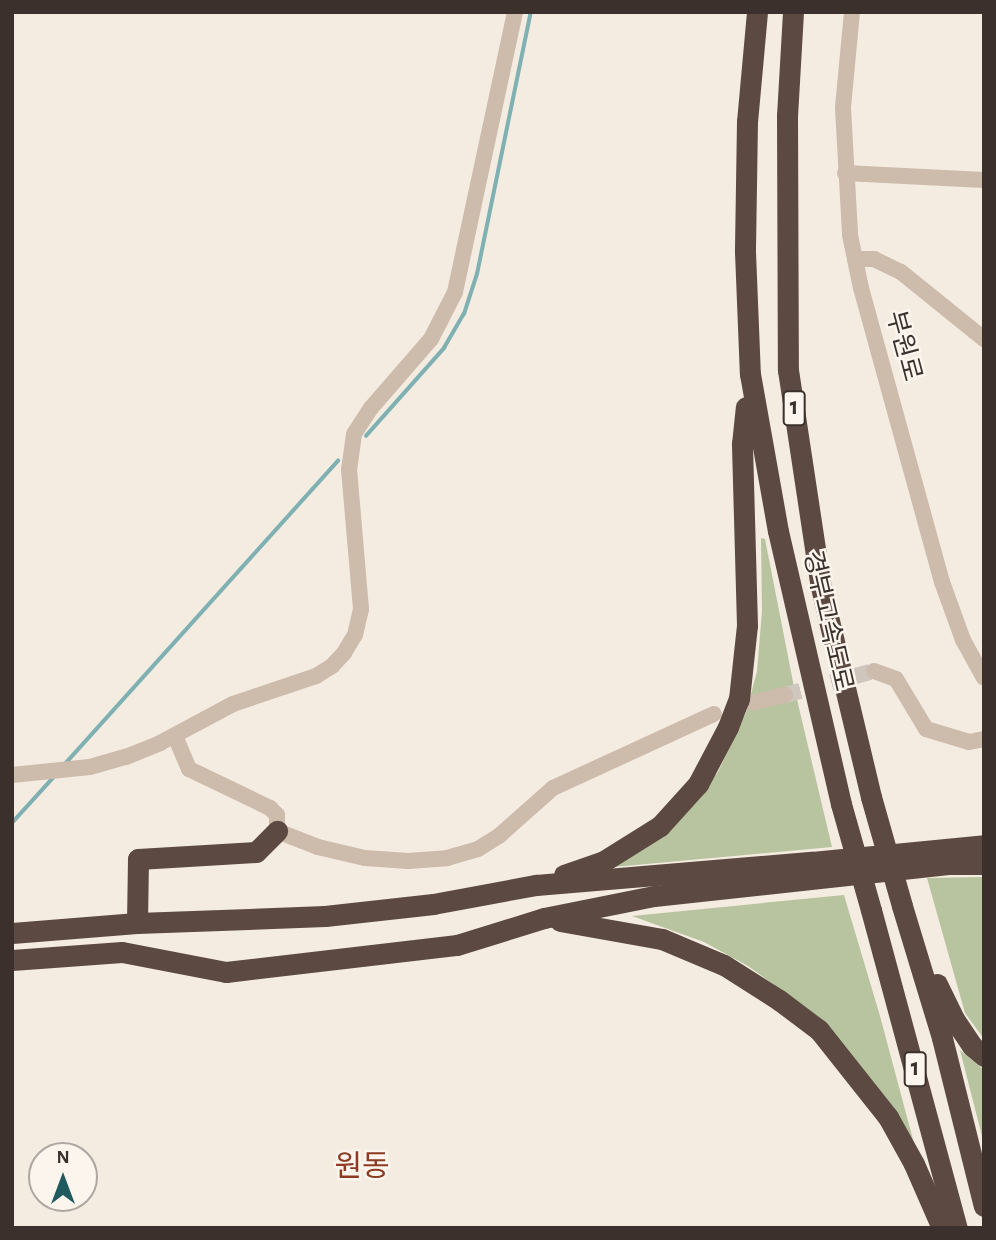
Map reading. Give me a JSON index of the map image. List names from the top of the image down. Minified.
{"streets":{"highway":["1","경부고속도로"],"street":["부원로"]},"districts":["원동"],"north":"top"}
